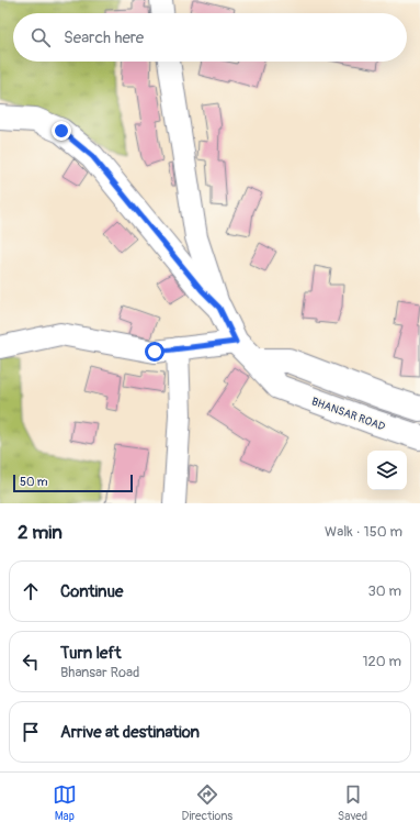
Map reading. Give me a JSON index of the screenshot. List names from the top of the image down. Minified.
{"streets":{"main road":["BHANSAR ROAD"]},"scale_bar":"50 m","page":{"search":"Search here","scale":"50 m","heading":["2 min","Walk · 150 m"],"list":[["Continue","30 m"],["Turn left","Bhansar Road","120 m"],"Arrive at destination"],"nav":["Map","Directions","Saved"]}}
